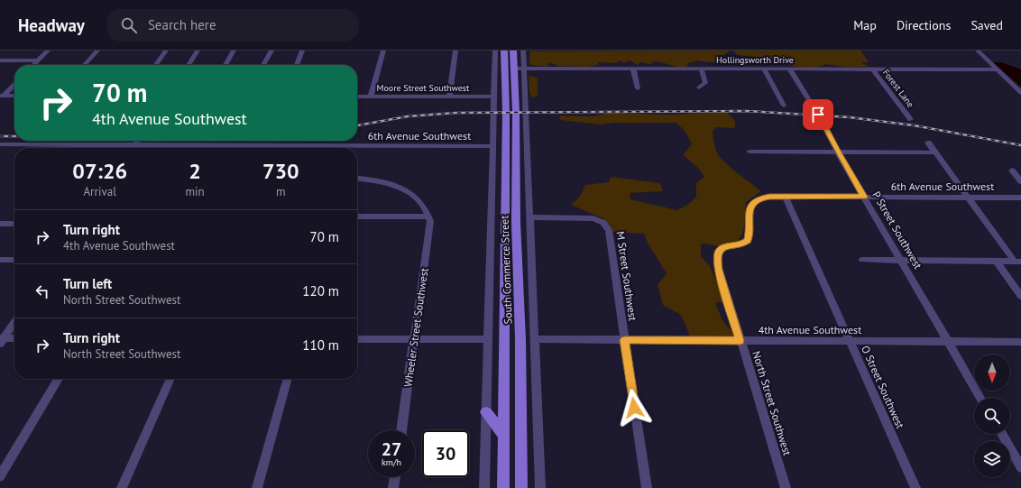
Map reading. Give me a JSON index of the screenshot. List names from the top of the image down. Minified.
{"streets":{"main road":["South Commerce Street"],"street":["Hollingsworth Drive","Moore Street Southwest","Forest Lane","6th Avenue Southwest","P Street Southwest","M Street Southwest","Wheeler Street Southwest","4th Avenue Southwest","O Street Southwest","North Street Southwest"]},"crossings":[["Hollingsworth Drive","Forest Lane"],["Hollingsworth Drive","P Street Southwest"],["Hollingsworth Drive","South Commerce Street"],["6th Avenue Southwest","P Street Southwest"],["6th Avenue Southwest","O Street Southwest"],["6th Avenue Southwest","North Street Southwest"],["P Street Southwest","4th Avenue Southwest"],["M Street Southwest","4th Avenue Southwest"],["4th Avenue Southwest","O Street Southwest"],["4th Avenue Southwest","North Street Southwest"]],"north":"bottom","page":{"header":"Headway","search":"Search here","nav":["Map","Directions","Saved"],"turn":["70 m","4th Avenue Southwest"],"eta":["07:26","Arrival","2","min","730","m"],"list":[{"name":"Turn right","note":"4th Avenue Southwest","value":"70 m"},{"name":"Turn left","note":"North Street Southwest","value":"120 m"},{"name":"Turn right","note":"North Street Southwest","value":"110 m"}],"speed":"27 km/h","limit":"30"}}
